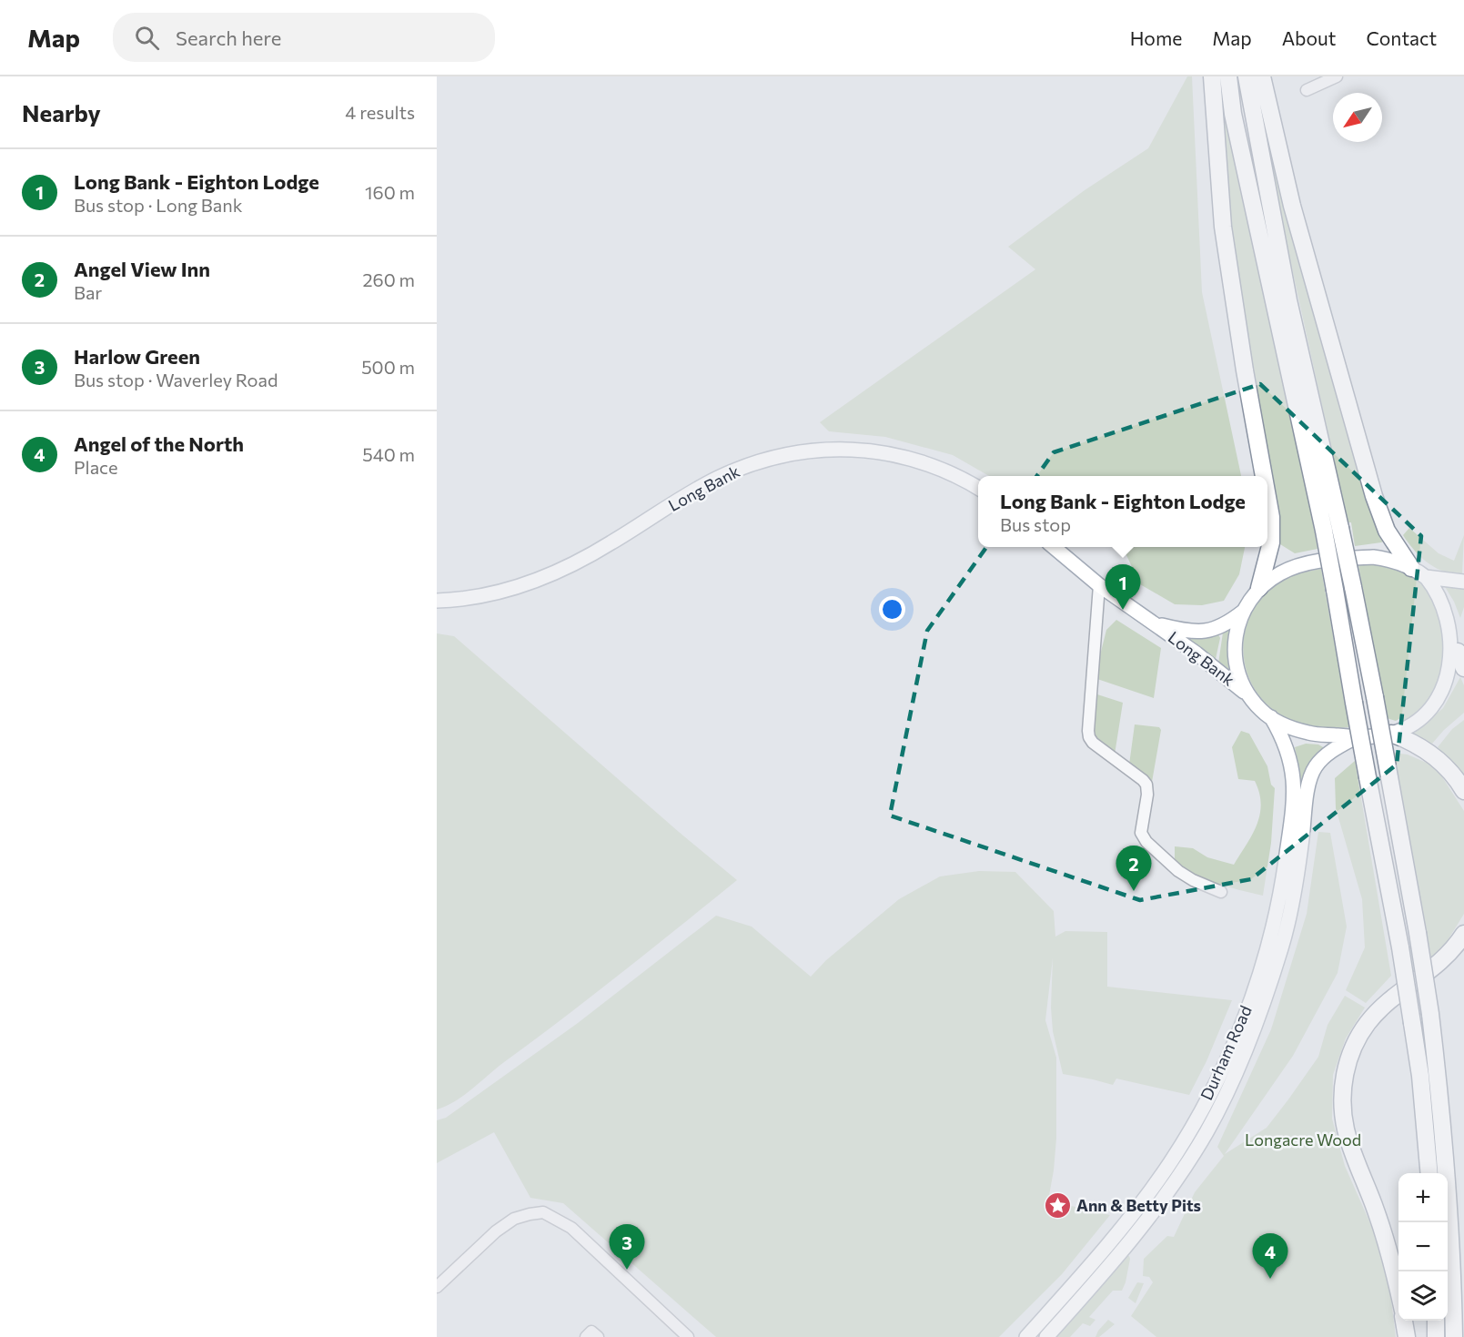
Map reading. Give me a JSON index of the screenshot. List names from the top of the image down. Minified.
{"streets":{"main road":["Long Bank","Durham Road"]},"crossings":[["Long Bank","Durham Road"]],"parks":["Longacre Wood"],"places":{"place":["Ann & Betty Pits"]},"north":"bottom left","page":{"header":"Map","search":"Search here","nav":["Home","Map","About","Contact"],"heading":["Nearby","4 results"],"list":[{"mark":"1","name":"Long Bank - Eighton Lodge","note":"Bus stop · Long Bank","value":"160 m"},{"mark":"2","name":"Angel View Inn","note":"Bar","value":"260 m"},{"mark":"3","name":"Harlow Green","note":"Bus stop · Waverley Road","value":"500 m"},{"mark":"4","name":"Angel of the North","note":"Place","value":"540 m"}],"popup":["Long Bank - Eighton Lodge","Bus stop"],"pins":["1","2","3","4"],"map_buttons":["+","−"]}}
